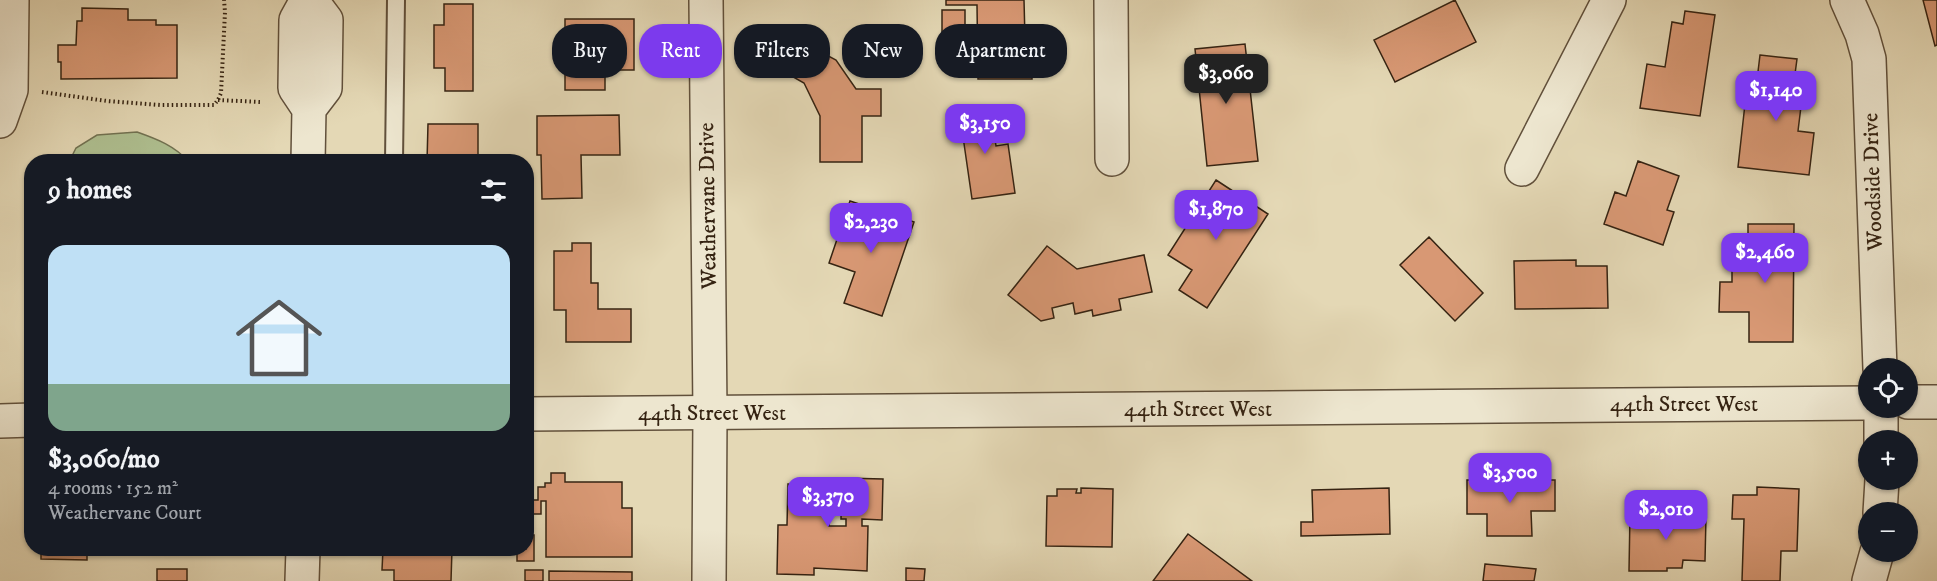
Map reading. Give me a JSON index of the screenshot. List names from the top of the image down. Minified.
{"streets":{"street":["Woodside Drive","Weathervane Drive","44th Street West"]},"crossings":[["Weathervane Drive","44th Street West"]],"page":{"chip":["Buy","Rent","Filters","New","Apartment"],"price":["$3,060","$1,140","$3,150","$1,870","$2,230","$2,460","$3,500","$3,370","$2,010"],"heading":"9 homes","list":[{"name":"$3,060/mo","note":"4 rooms · 152 m² · Weathervane Court"}],"map_buttons":["+","−"]}}
